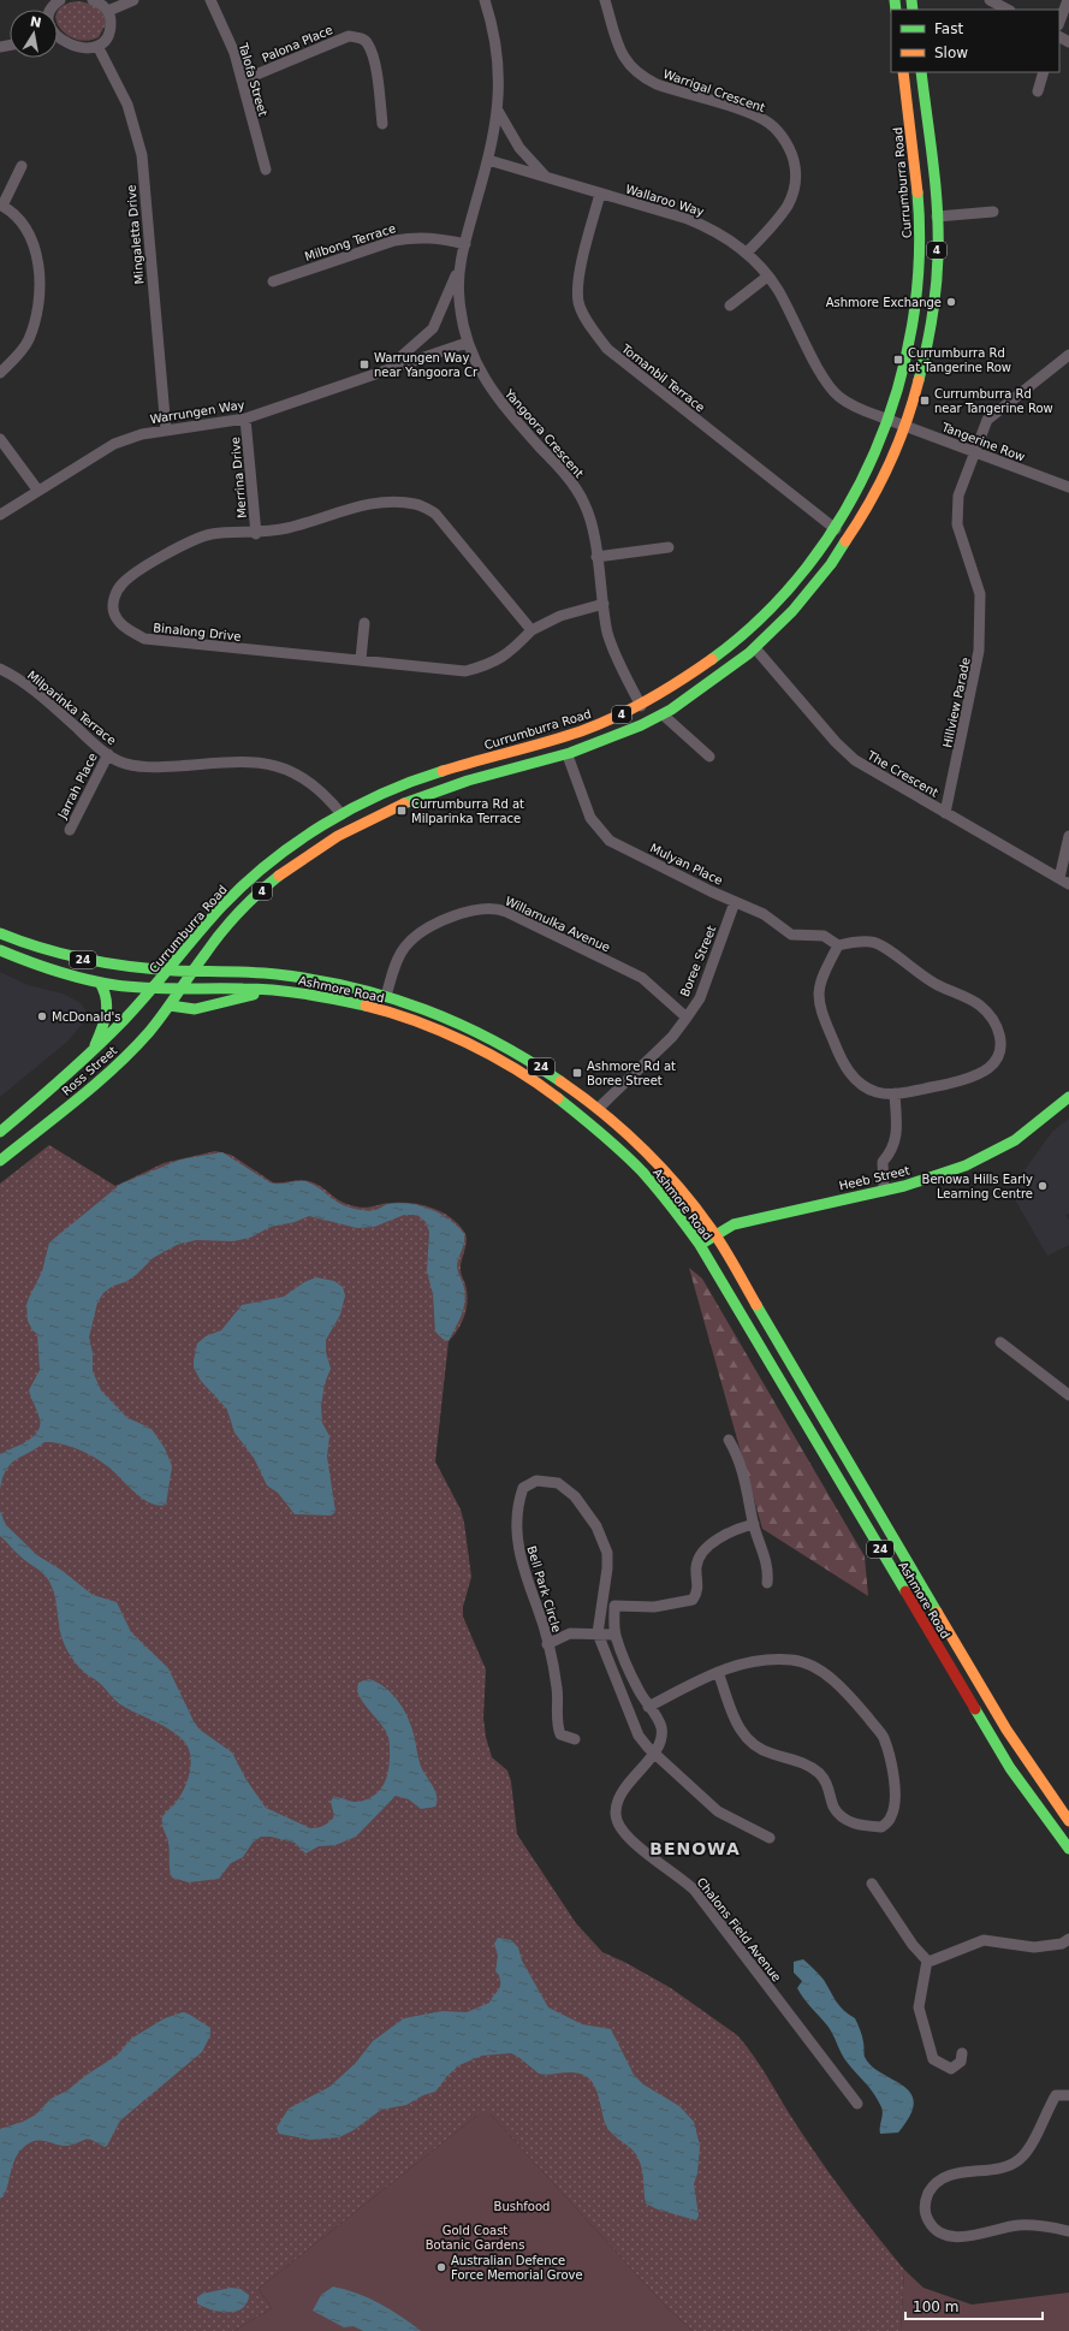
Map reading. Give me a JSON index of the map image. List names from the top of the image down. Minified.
{"streets":{"main road":["Currumburra Road","4","24","Ashmore Road","Ross Street","Heeb Street"],"street":["Palona Place","Talofa Street","Warrigal Crescent","Wallaroo Way","Mingaletta Drive","Milbong Terrace","Tomanbil Terrace","Warrungen Way","Yangoora Crescent","Tangerine Row","Merrina Drive","Binalong Drive","Hillview Parade","Milparinka Terrace","The Crescent","Jarrah Place","Mulyan Place","Willamulka Avenue","Boree Street","Bell Park Circle","Chalons Field Avenue"]},"crossings":[["Palona Place","Talofa Street"],["Warrigal Crescent","Wallaroo Way"],["Currumburra Road","Wallaroo Way"],["Currumburra Road","Tomanbil Terrace"],["Currumburra Road","Yangoora Crescent"],["Currumburra Road","Tangerine Row"],["Currumburra Road","Milparinka Terrace"],["Currumburra Road","Ashmore Road"],["Currumburra Road","Ross Street"],["Wallaroo Way","Tomanbil Terrace"],["Wallaroo Way","Yangoora Crescent"],["Wallaroo Way","Tangerine Row"],["Mingaletta Drive","Warrungen Way"],["Milbong Terrace","Yangoora Crescent"],["4","Tangerine Row"],["4","The Crescent"],["4","Mulyan Place"],["4","Ashmore Road"],["4","Ross Street"],["Warrungen Way","Yangoora Crescent"],["Warrungen Way","Merrina Drive"],["Yangoora Crescent","Binalong Drive"],["Tangerine Row","Hillview Parade"],["Merrina Drive","Binalong Drive"],["Hillview Parade","The Crescent"],["Milparinka Terrace","Jarrah Place"],["Mulyan Place","Boree Street"],["Willamulka Avenue","Boree Street"],["Willamulka Avenue","Ashmore Road"],["Boree Street","Ashmore Road"],["Ashmore Road","Ross Street"],["Ashmore Road","Heeb Street"]],"districts":["BENOWA"],"parks":["Bushfood","Gold Coast Botanic Gardens"],"places":{"other":["Ashmore Exchange","McDonald's","Benowa Hills Early Learning Centre","Australian Defence Force Memorial Grove"],"transit":["Currumburra Rd at Tangerine Row","Warrungen Way near Yangoora Cr","Currumburra Rd near Tangerine Row","Currumburra Rd at Milparinka Terrace","Ashmore Rd at Boree Street"]},"legend":["Fast","Slow"],"scale_bar":"100 m","north":"top"}
